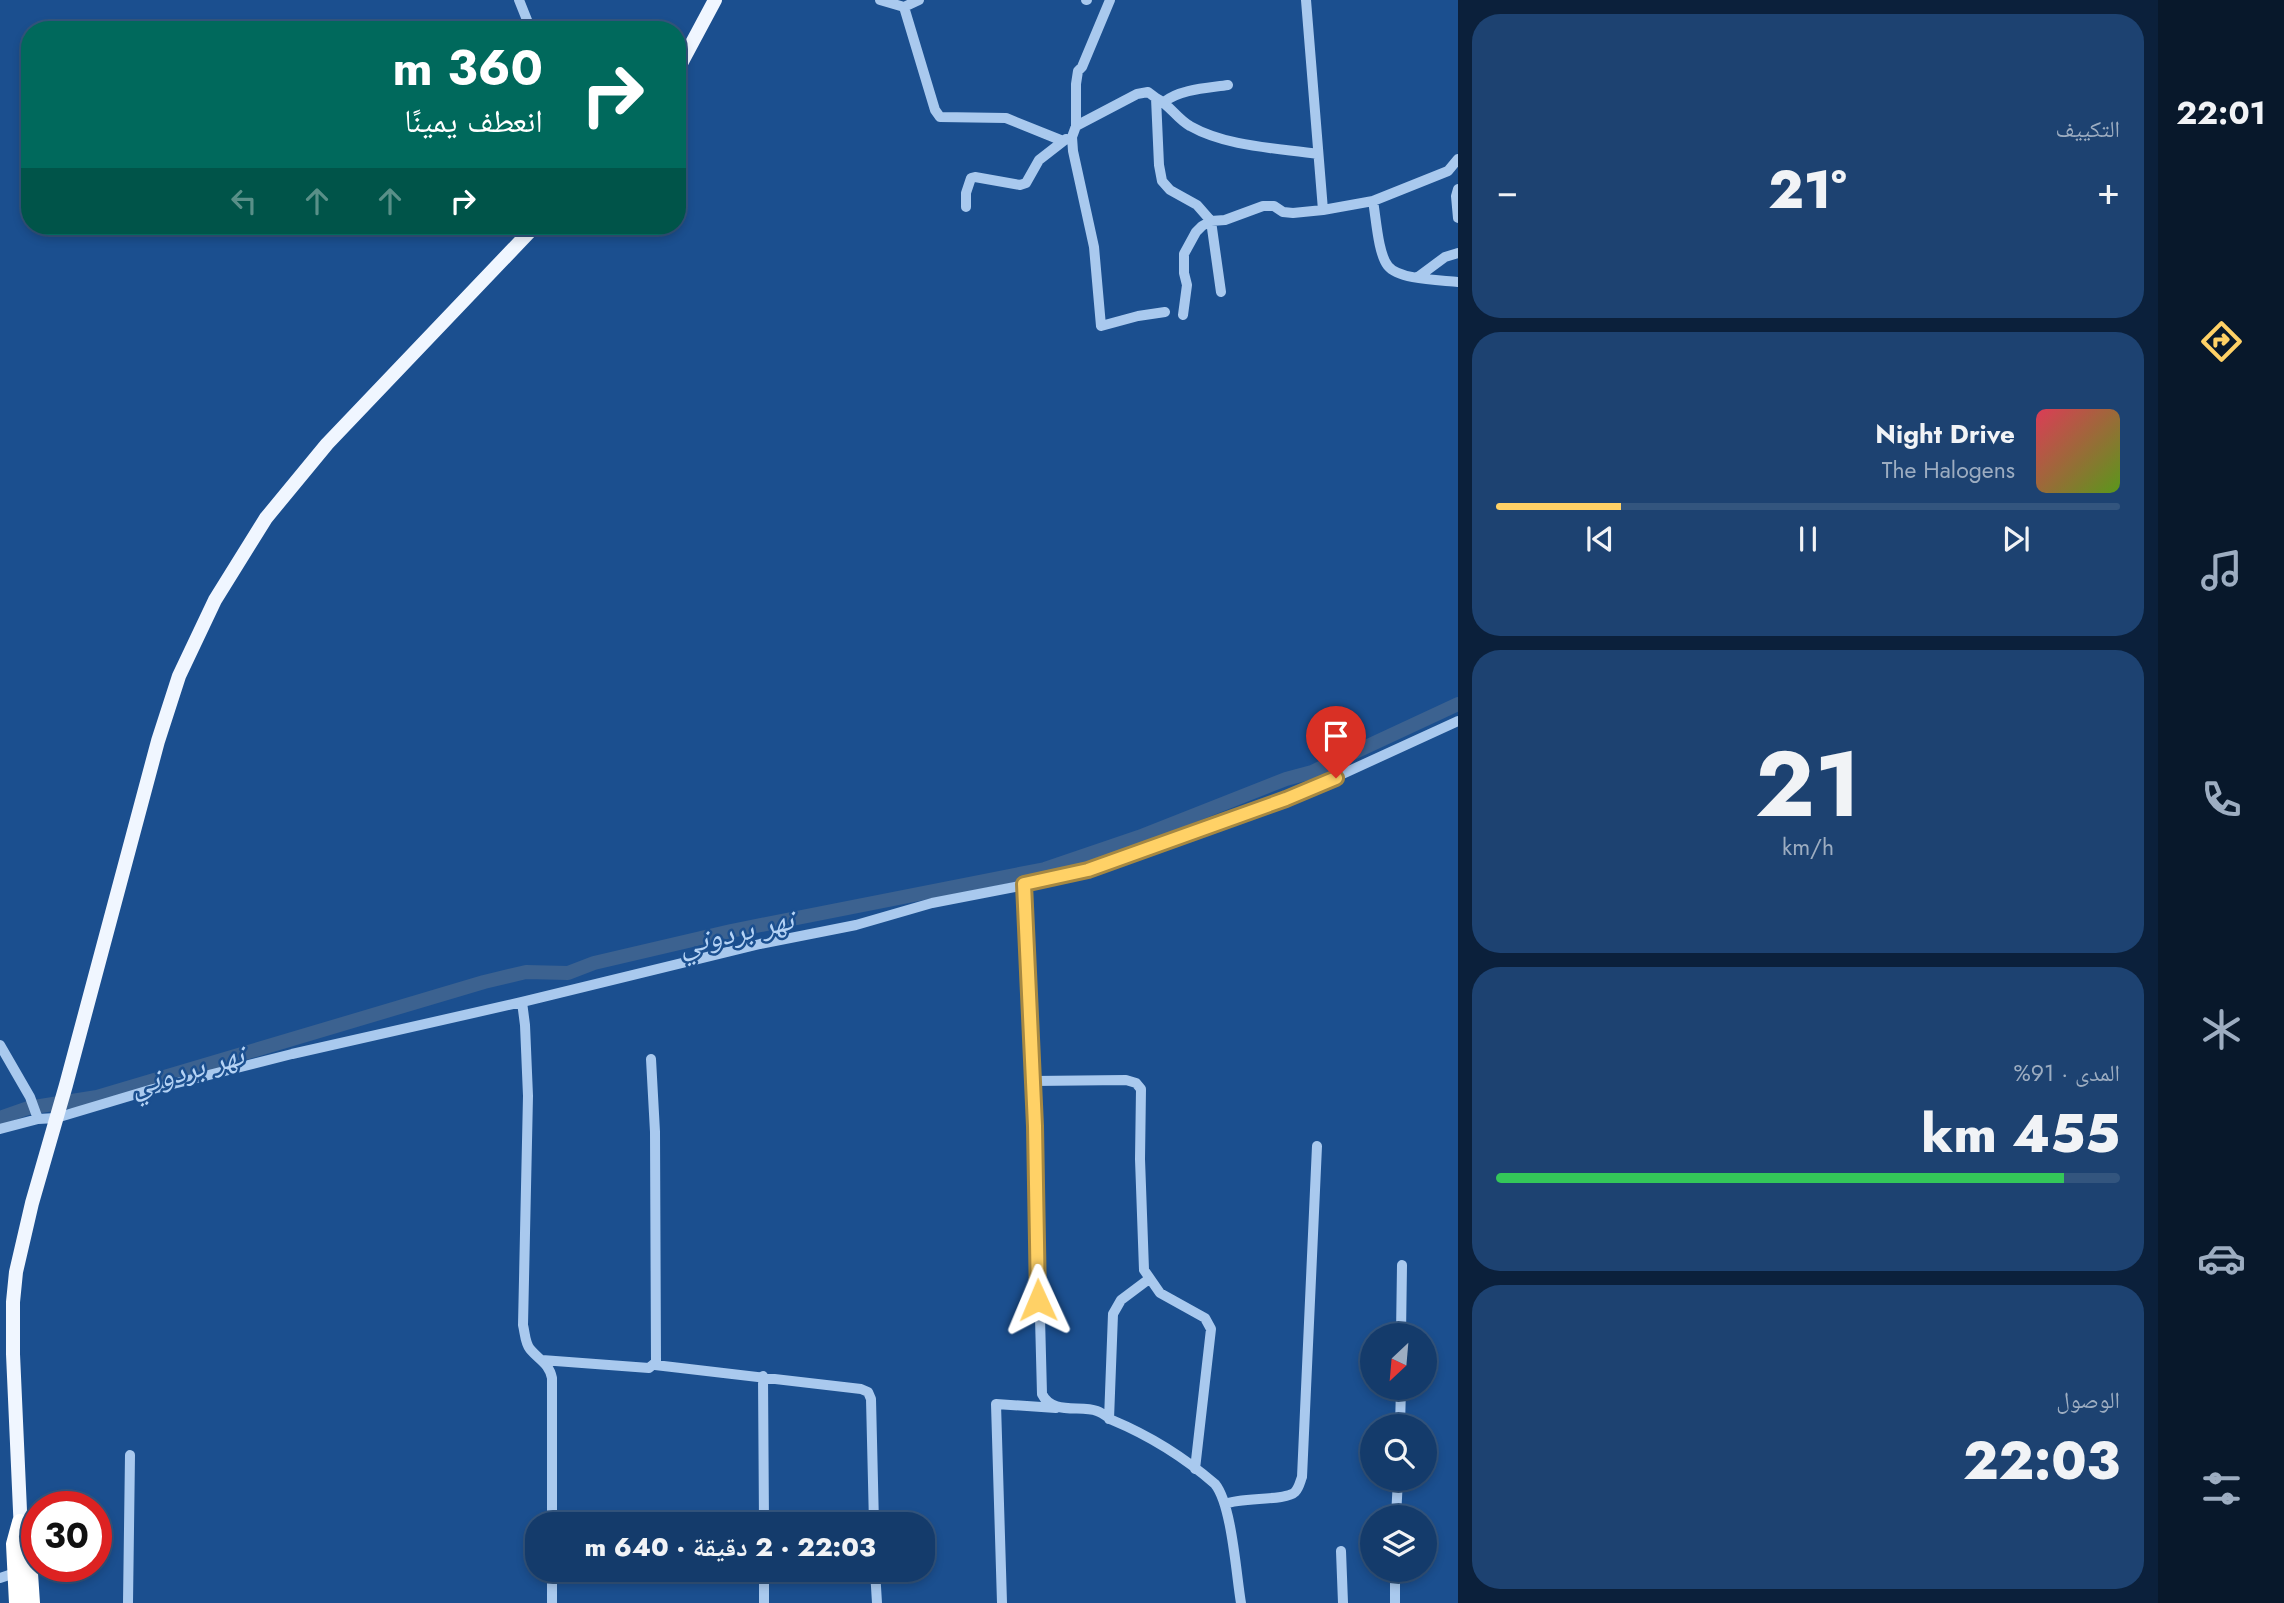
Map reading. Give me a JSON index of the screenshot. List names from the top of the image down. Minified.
{"water":["نهر بردوني"],"north":"bottom left","page":{"tabs":"22:01","tile":["التكييف",["21","km/h"],["المدى · 91%","455 km"],["الوصول","22:03"]],"turn":["360 m","انعطف يمينًا"],"heat":["−","21°","+"],"song":["Night Drive","The Halogens"],"limit":"30","trip":"22:03 · 2 دقيقة · 640 m"}}
